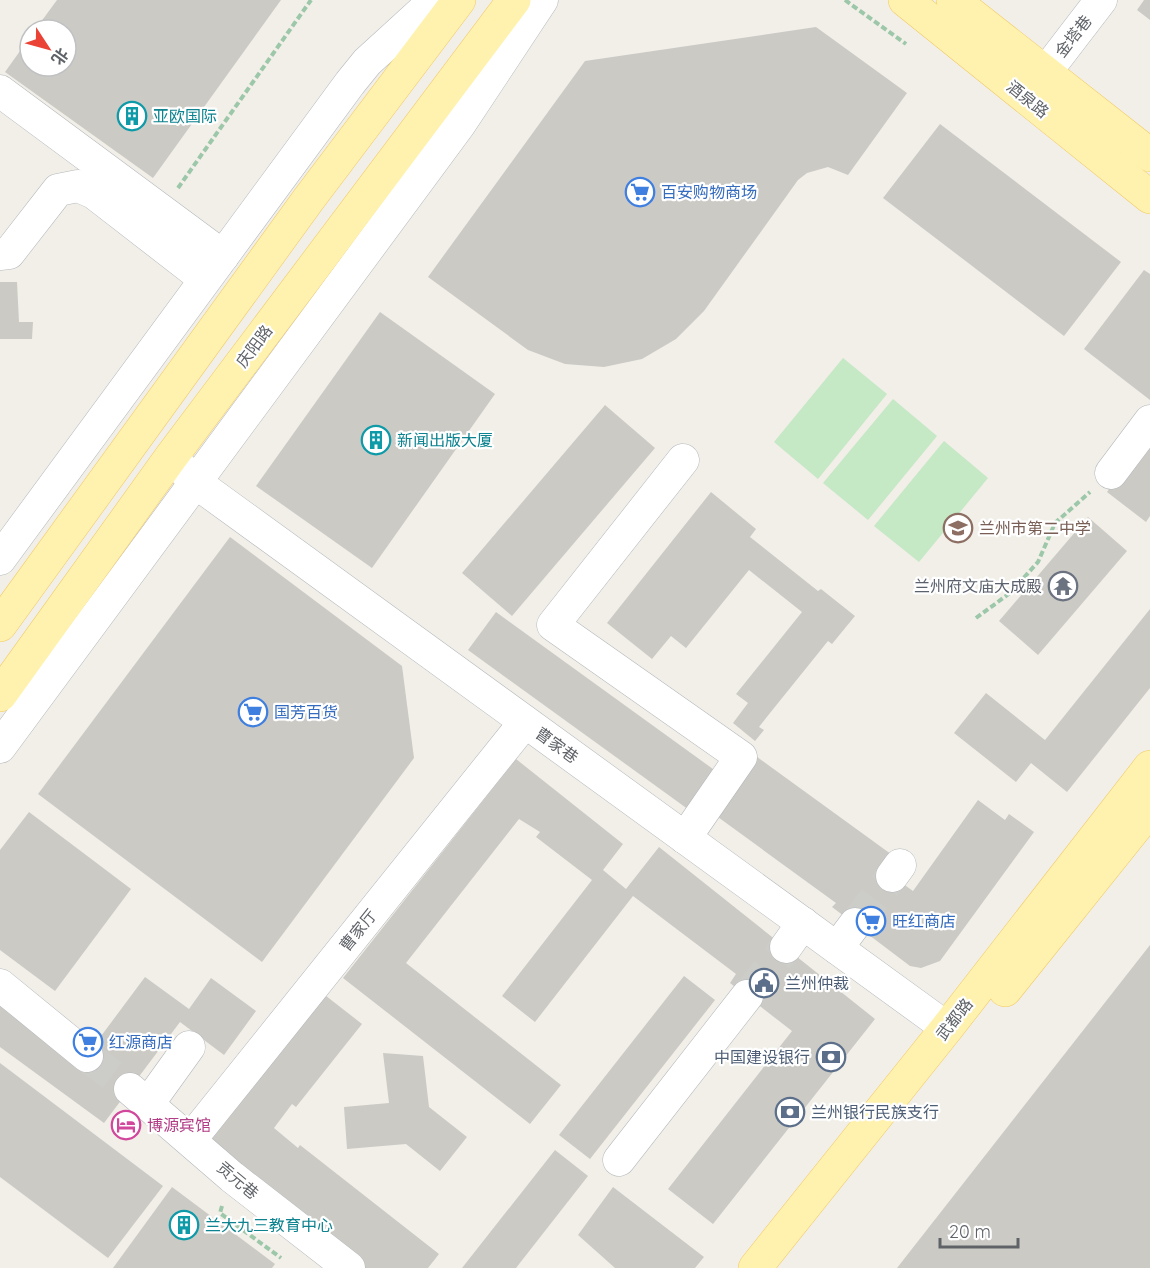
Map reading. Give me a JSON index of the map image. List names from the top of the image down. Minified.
{"streets":{"main road":["酒泉路","庆阳路","武都路"],"street":["金塔巷","曹家巷","曹家厅","贡元巷"]},"crossings":[["金塔巷","酒泉路"],["庆阳路","曹家巷"],["曹家巷","曹家厅"],["曹家巷","武都路"],["曹家厅","贡元巷"]],"places":{"building":["亚欧国际","新闻出版大厦","兰大九三教育中心"],"supermarket":["百安购物商场","国芳百货","旺红商店","红源商店"],"school or university":["兰州市第二中学"],"temple":["兰州府文庙大成殿"],"public building":["兰州仲裁"],"bank":["中国建设银行","兰州银行民族支行"],"hotel":["博源宾馆"]},"scale_bar":"20 m","north":"bottom right"}
